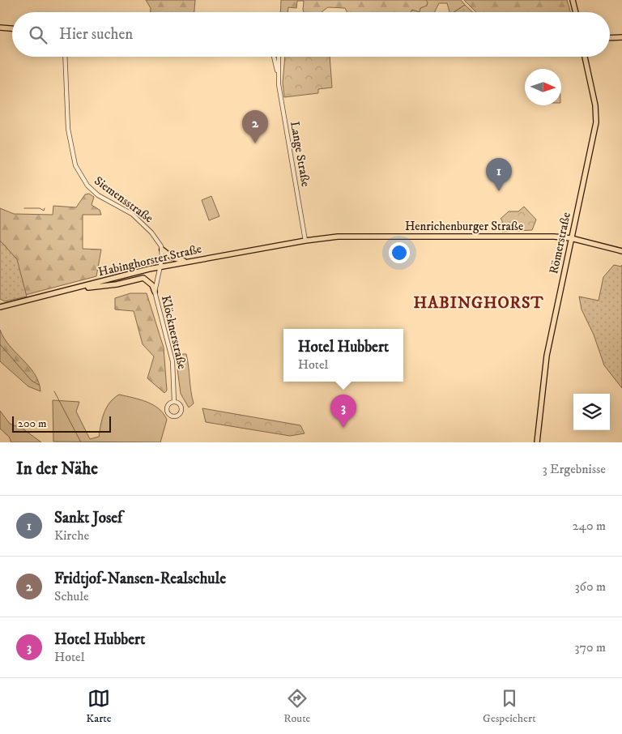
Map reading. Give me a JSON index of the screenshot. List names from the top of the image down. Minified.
{"streets":{"main road":["Henrichenburger Straße","Römerstraße","Habinghorster Straße"],"street":["Lange Straße","Siemensstraße","Klöcknerstraße"]},"crossings":[["Lange Straße","Henrichenburger Straße"],["Lange Straße","Habinghorster Straße"],["Henrichenburger Straße","Römerstraße"],["Henrichenburger Straße","Habinghorster Straße"],["Habinghorster Straße","Klöcknerstraße"]],"districts":["HABINGHORST"],"scale_bar":"200 m","north":"right","page":{"search":"Hier suchen","pins":["2","1","3"],"popup":["Hotel Hubbert","Hotel"],"scale":"200 m","heading":["In der Nähe","3 Ergebnisse"],"list":[{"mark":"1","name":"Sankt Josef","note":"Kirche","value":"240 m"},{"mark":"2","name":"Fridtjof-Nansen-Realschule","note":"Schule","value":"360 m"},{"mark":"3","name":"Hotel Hubbert","note":"Hotel","value":"370 m"}],"nav":["Karte","Route","Gespeichert"]}}
